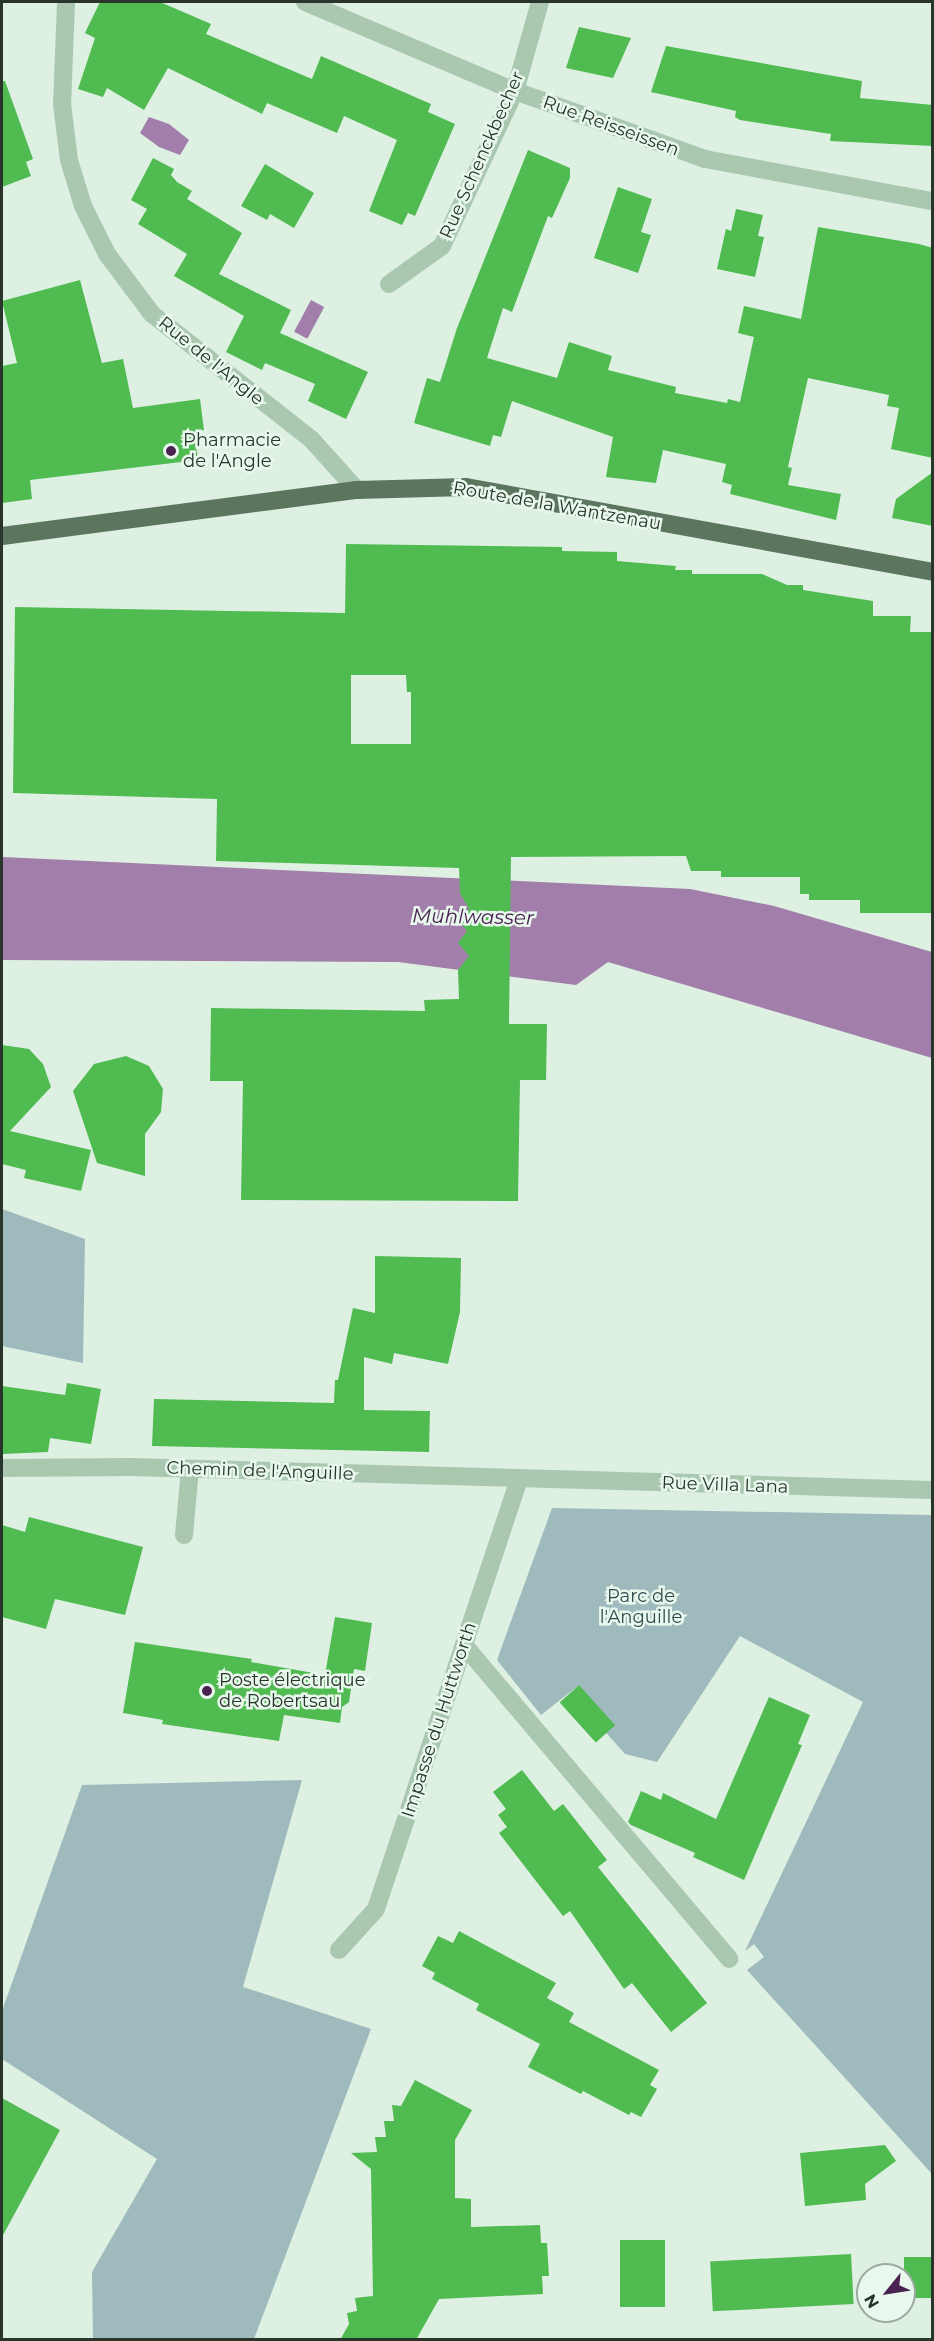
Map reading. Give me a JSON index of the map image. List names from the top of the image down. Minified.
{"streets":{"main road":["Route de la Wantzenau"],"street":["Rue Reisseissen","Rue Schenckbecher","Rue de l'Angle","Chemin de l'Anguille","Rue Villa Lana","Impasse du Huttworth"]},"crossings":[["Rue Reisseissen","Rue Schenckbecher"],["Rue de l'Angle","Route de la Wantzenau"],["Chemin de l'Anguille","Rue Villa Lana"],["Chemin de l'Anguille","Impasse du Huttworth"],["Rue Villa Lana","Impasse du Huttworth"]],"water":["Muhlwasser"],"parks":["Parc de l'Anguille"],"places":["Pharmacie de l'Angle","Poste électrique de Robertsau"],"north":"bottom left"}
